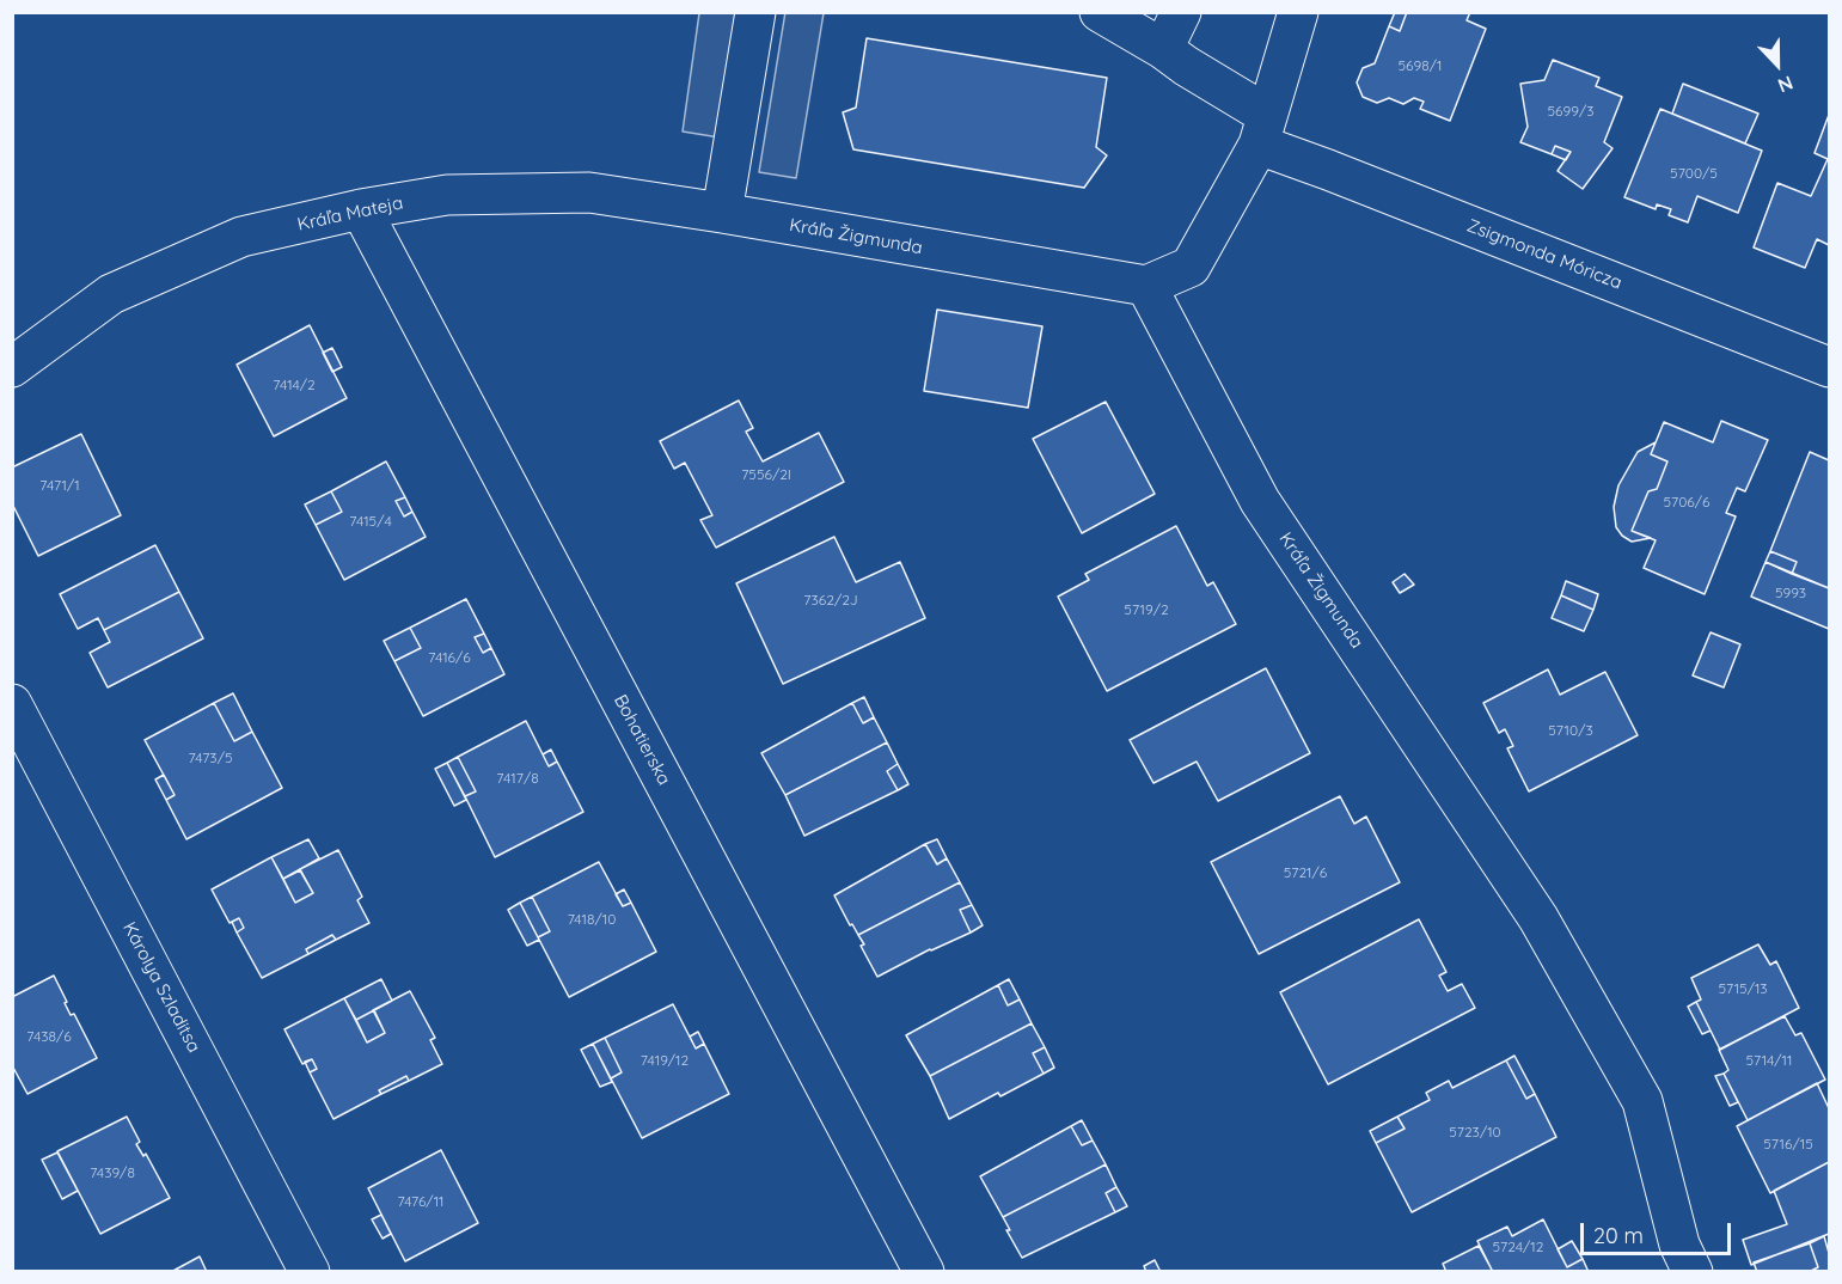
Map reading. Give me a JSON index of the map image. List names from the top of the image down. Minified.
{"streets":{"street":["Kráľa Mateja","Kráľa Žigmunda","Zsigmonda Móricza","Bohatierska","Károlya Szladitsa"]},"crossings":[["Kráľa Mateja","Kráľa Žigmunda"],["Kráľa Mateja","Bohatierska"]],"house_numbers":["5698/1","5699/3","5700/5","7414/2","7556/2I","7471/1","5706/6","7415/4","5993","7362/2J","5719/2","7416/6","5710/3","7473/5","7417/8","5721/6","7418/10","5715/13","7438/6","7419/12","5714/11","5723/10","5716/15","7439/8","7476/11","5724/12"],"scale_bar":"20 m","north":"bottom"}
